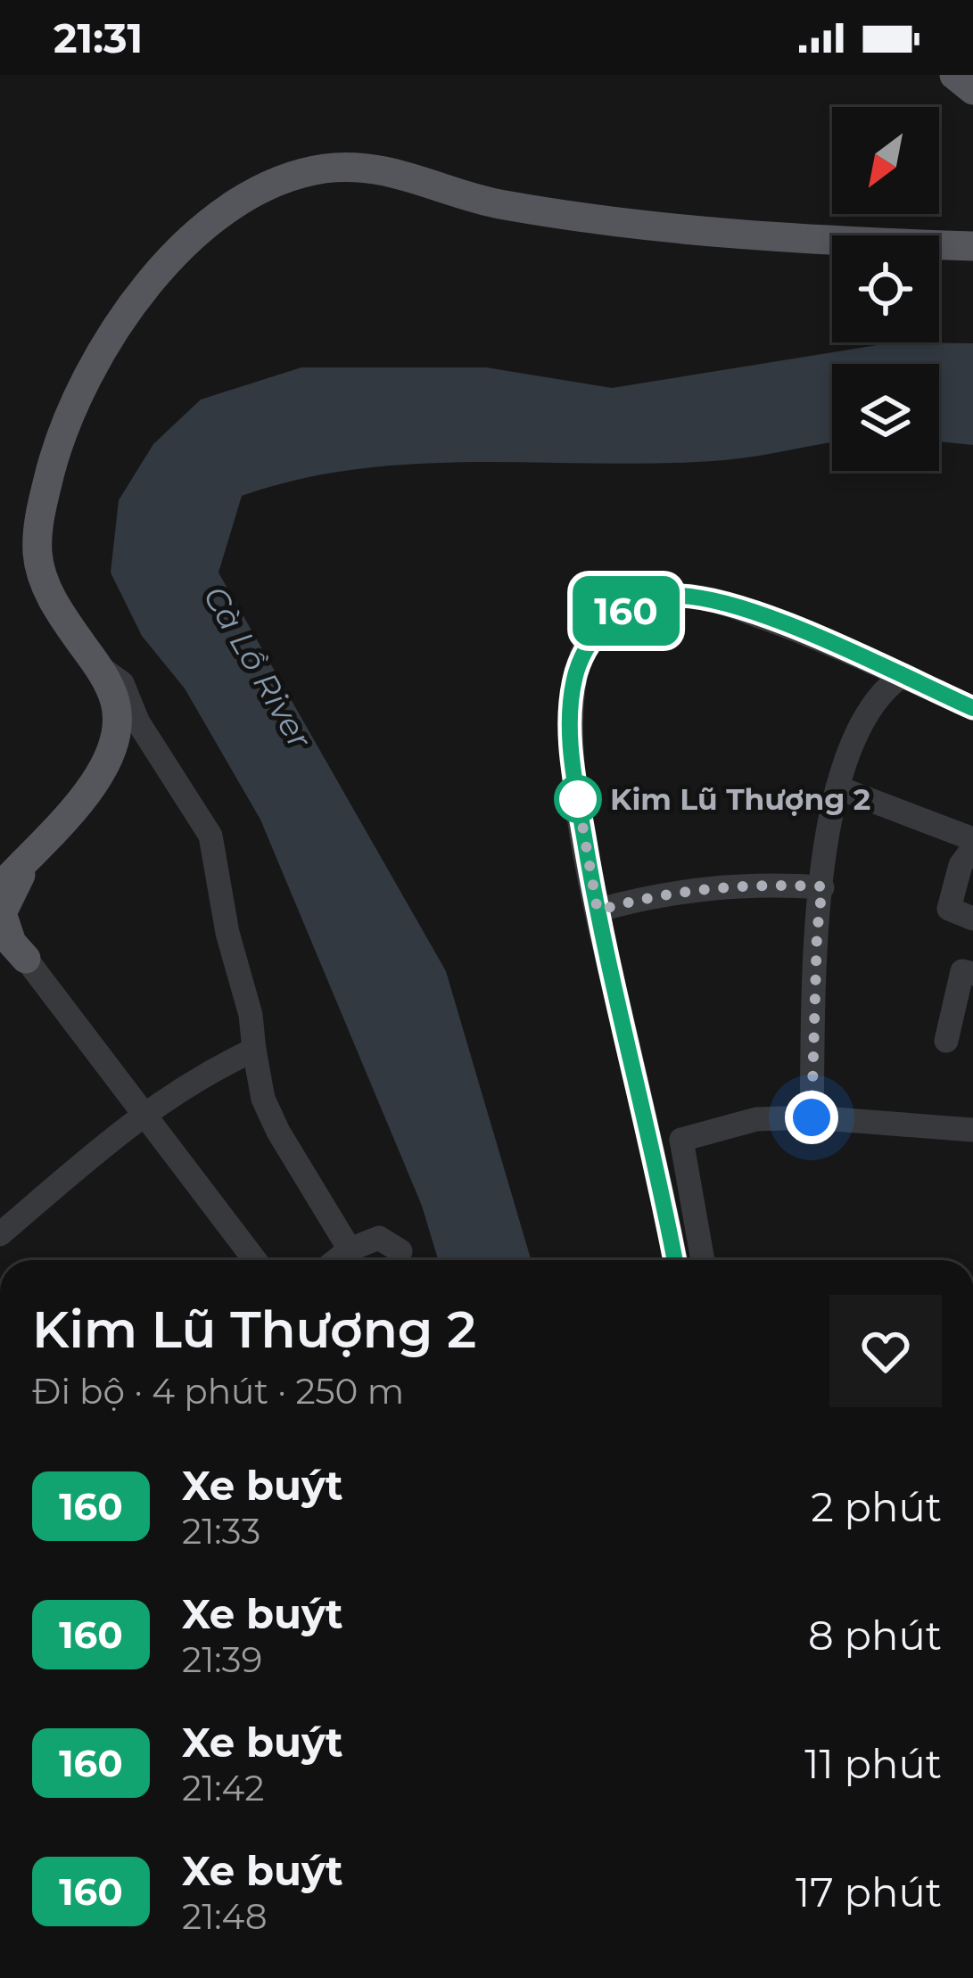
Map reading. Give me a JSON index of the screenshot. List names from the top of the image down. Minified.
{"water":["Cà Lồ River"],"places":["Kim Lũ Thượng 2"],"lines":["bus line 160"],"north":"bottom left","page":{"status":"21:31","on_map":"160","heading":["Kim Lũ Thượng 2","Đi bộ · 4 phút · 250 m"],"list":[{"mark":"160","name":"Xe buýt","note":"21:33","value":"2 phút"},{"mark":"160","name":"Xe buýt","note":"21:39","value":"8 phút"},{"mark":"160","name":"Xe buýt","note":"21:42","value":"11 phút"},{"mark":"160","name":"Xe buýt","note":"21:48","value":"17 phút"}]}}
